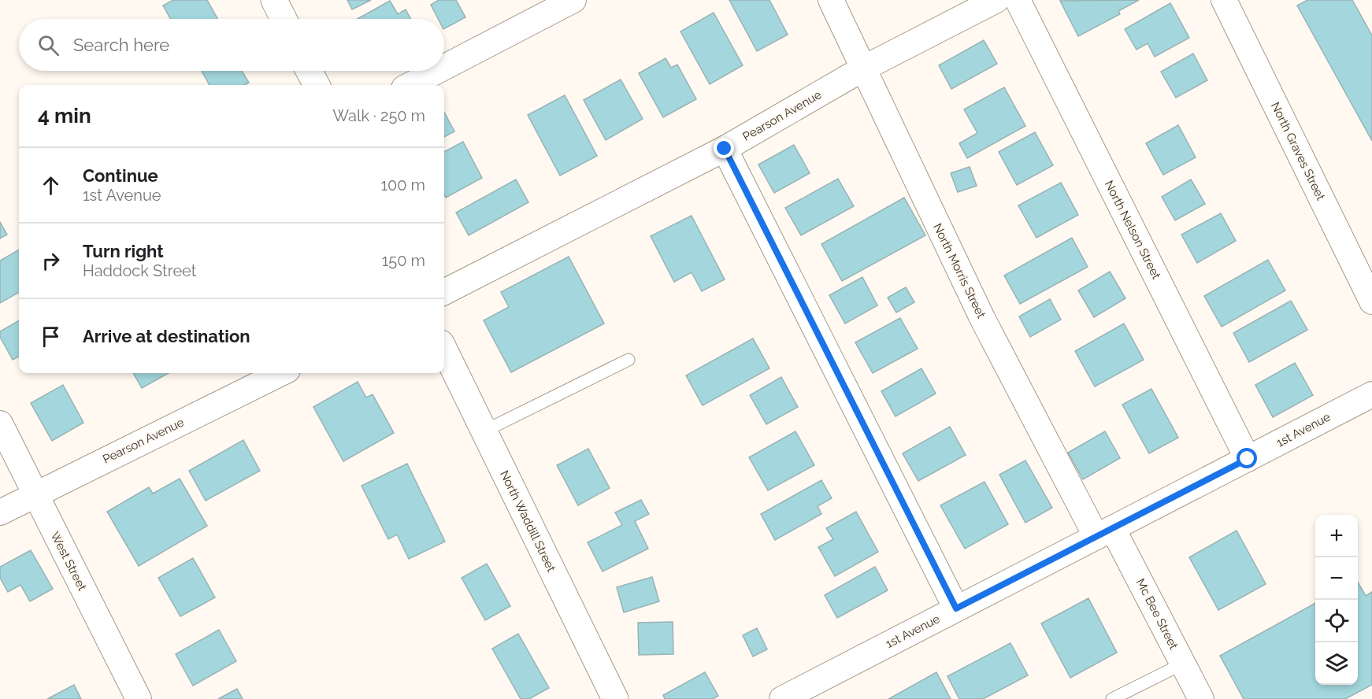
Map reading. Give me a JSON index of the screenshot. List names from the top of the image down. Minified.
{"streets":{"street":["Pearson Avenue","North Graves Street","North Nelson Street","North Morris Street","1st Avenue","North Waddill Street","West Street","Mc Bee Street"]},"crossings":[["Pearson Avenue","North Morris Street"],["Pearson Avenue","West Street"],["North Nelson Street","1st Avenue"],["North Morris Street","1st Avenue"],["North Morris Street","Mc Bee Street"],["1st Avenue","Mc Bee Street"]],"page":{"search":"Search here","heading":["4 min","Walk · 250 m"],"list":[["Continue","1st Avenue","100 m"],["Turn right","Haddock Street","150 m"],"Arrive at destination"],"map_buttons":["+","−"]}}
